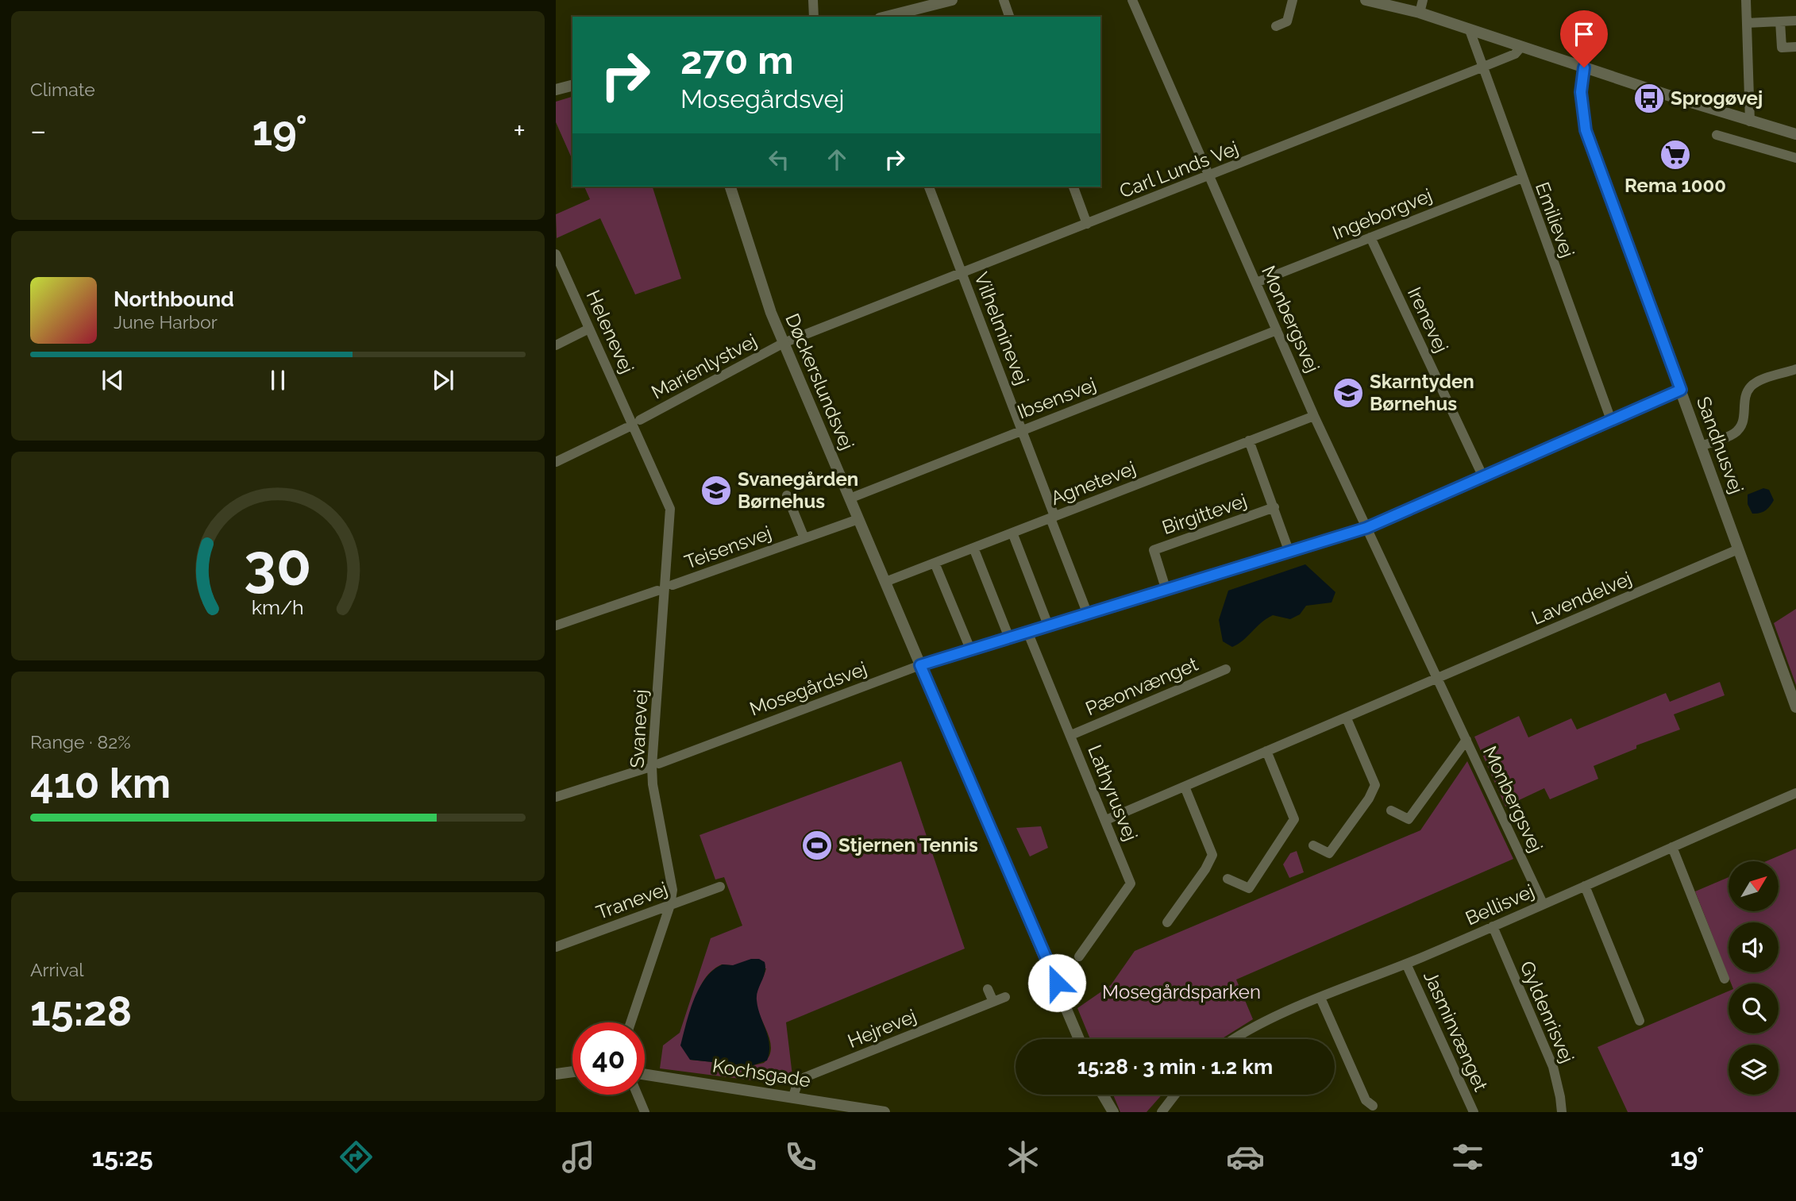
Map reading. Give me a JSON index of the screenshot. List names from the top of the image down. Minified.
{"streets":{"street":["Carl Lunds Vej","Ingeborgvej","Emilievej","Monbergsvej","Irenevej","Vilhelminevej","Helenevej","Marienlystvej","Døckerslundsvej","Ibsensvej","Sandhusvej","Agnetevej","Birgittevej","Teisensvej","Lavendelvej","Pæonvænget","Mosegårdsvej","Svanevej","Lathyrusvej","Tranevej","Bellisvej","Gyldenrisvej","Hejrevej","Jasminvænget","Kochsgade"]},"crossings":[["Carl Lunds Vej","Emilievej"],["Carl Lunds Vej","Monbergsvej"],["Carl Lunds Vej","Vilhelminevej"],["Carl Lunds Vej","Marienlystvej"],["Carl Lunds Vej","Døckerslundsvej"],["Ingeborgvej","Emilievej"],["Ingeborgvej","Monbergsvej"],["Ingeborgvej","Irenevej"],["Emilievej","Mosegårdsvej"],["Monbergsvej","Ibsensvej"],["Monbergsvej","Agnetevej"],["Monbergsvej","Lavendelvej"],["Monbergsvej","Mosegårdsvej"],["Monbergsvej","Bellisvej"],["Irenevej","Mosegårdsvej"],["Vilhelminevej","Ibsensvej"],["Vilhelminevej","Agnetevej"],["Helenevej","Marienlystvej"],["Helenevej","Svanevej"],["Marienlystvej","Døckerslundsvej"],["Marienlystvej","Svanevej"],["Døckerslundsvej","Ibsensvej"],["Døckerslundsvej","Agnetevej"],["Døckerslundsvej","Teisensvej"],["Døckerslundsvej","Mosegårdsvej"],["Sandhusvej","Lavendelvej"],["Sandhusvej","Mosegårdsvej"],["Agnetevej","Birgittevej"],["Birgittevej","Mosegårdsvej"],["Lavendelvej","Lathyrusvej"],["Pæonvænget","Lathyrusvej"],["Mosegårdsvej","Lathyrusvej"],["Svanevej","Tranevej"],["Bellisvej","Gyldenrisvej"],["Bellisvej","Jasminvænget"],["Hejrevej","Kochsgade"]],"parks":["Mosegårdsparken"],"places":{"bus stop":["Sprogøvej"],"supermarket":["Rema 1000"],"school or university":["Skarntyden Børnehus","Svanegården Børnehus"],"sports":["Stjernen Tennis"]},"north":"top right","page":{"tile":["Climate",["Range · 82%","410 km"],["Arrival","15:28"]],"turn":["270 m","Mosegårdsvej"],"heat":["−","19°","+"],"song":["Northbound","June Harbor"],"limit":"40","trip":"15:28 · 3 min · 1.2 km","tabs":["15:25","19°"],"gauge":["30","km/h"]}}
